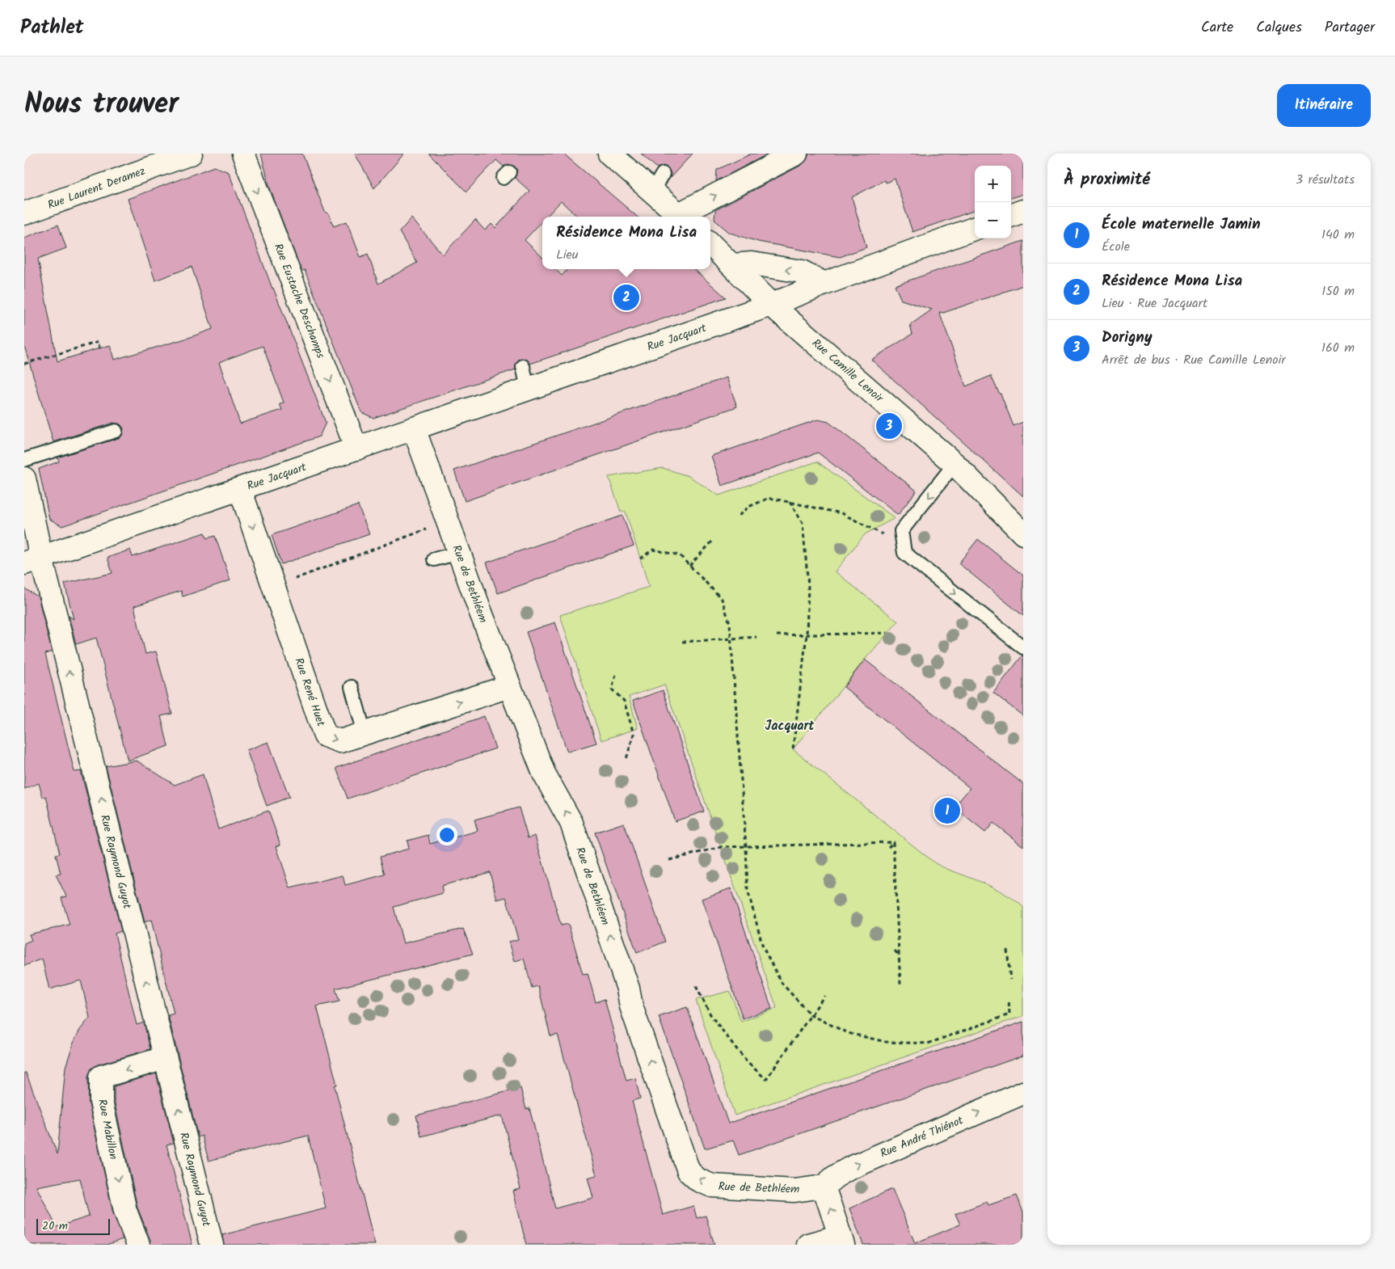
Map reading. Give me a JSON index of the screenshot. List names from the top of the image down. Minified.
{"streets":{"street":["Rue Laurent Deramez","Rue Eustache Deschamps","Rue Jacquart","Rue Camille Lenoir","Rue de Bethléem","Rue René Huet","Rue Raymond Guyot","Rue Mabillon","Rue André Thiénot"]},"crossings":[["Rue Eustache Deschamps","Rue Jacquart"],["Rue Jacquart","Rue Camille Lenoir"],["Rue Jacquart","Rue de Bethléem"],["Rue Jacquart","Rue René Huet"],["Rue Jacquart","Rue Raymond Guyot"],["Rue de Bethléem","Rue René Huet"],["Rue de Bethléem","Rue André Thiénot"],["Rue Raymond Guyot","Rue Mabillon"]],"one_way":["Rue Eustache Deschamps","Rue de Bethléem","Rue Raymond Guyot","Rue André Thiénot"],"districts":["Jacquart"],"scale_bar":"20 m","page":{"header":"Pathlet","nav":["Carte","Calques","Partager"],"title":"Nous trouver","buttons":"Itinéraire","heading":["À proximité","3 résultats"],"map_buttons":["+","−"],"list":[{"mark":"1","name":"École maternelle Jamin","note":"École","value":"140 m"},{"mark":"2","name":"Résidence Mona Lisa","note":"Lieu · Rue Jacquart","value":"150 m"},{"mark":"3","name":"Dorigny","note":"Arrêt de bus · Rue Camille Lenoir","value":"160 m"}],"popup":["Résidence Mona Lisa","Lieu"],"pins":["2","3","1"],"scale":"20 m"}}
